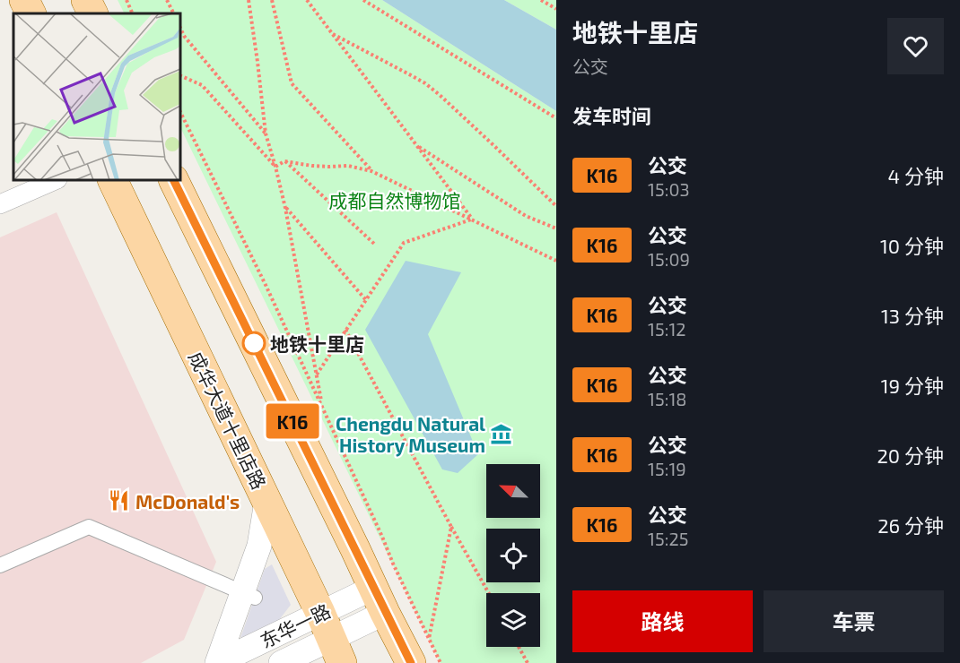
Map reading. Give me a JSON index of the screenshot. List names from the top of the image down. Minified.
{"streets":{"main road":["成华大道十里店路"],"street":["东华一路"]},"crossings":[["成华大道十里店路","东华一路"]],"parks":["成都自然博物馆"],"places":{"other":["地铁十里店"],"museum":["Chengdu Natural History Museum"],"restaurant":["McDonald's"]},"lines":["bus line K16"],"north":"top left","page":{"on_map":"K16","heading":[["地铁十里店","公交"],"发车时间"],"list":[{"mark":"K16","name":"公交","note":"15:03","value":"4 分钟"},{"mark":"K16","name":"公交","note":"15:09","value":"10 分钟"},{"mark":"K16","name":"公交","note":"15:12","value":"13 分钟"},{"mark":"K16","name":"公交","note":"15:18","value":"19 分钟"},{"mark":"K16","name":"公交","note":"15:19","value":"20 分钟"},{"mark":"K16","name":"公交","note":"15:25","value":"26 分钟"}],"buttons":["路线","车票"]}}
